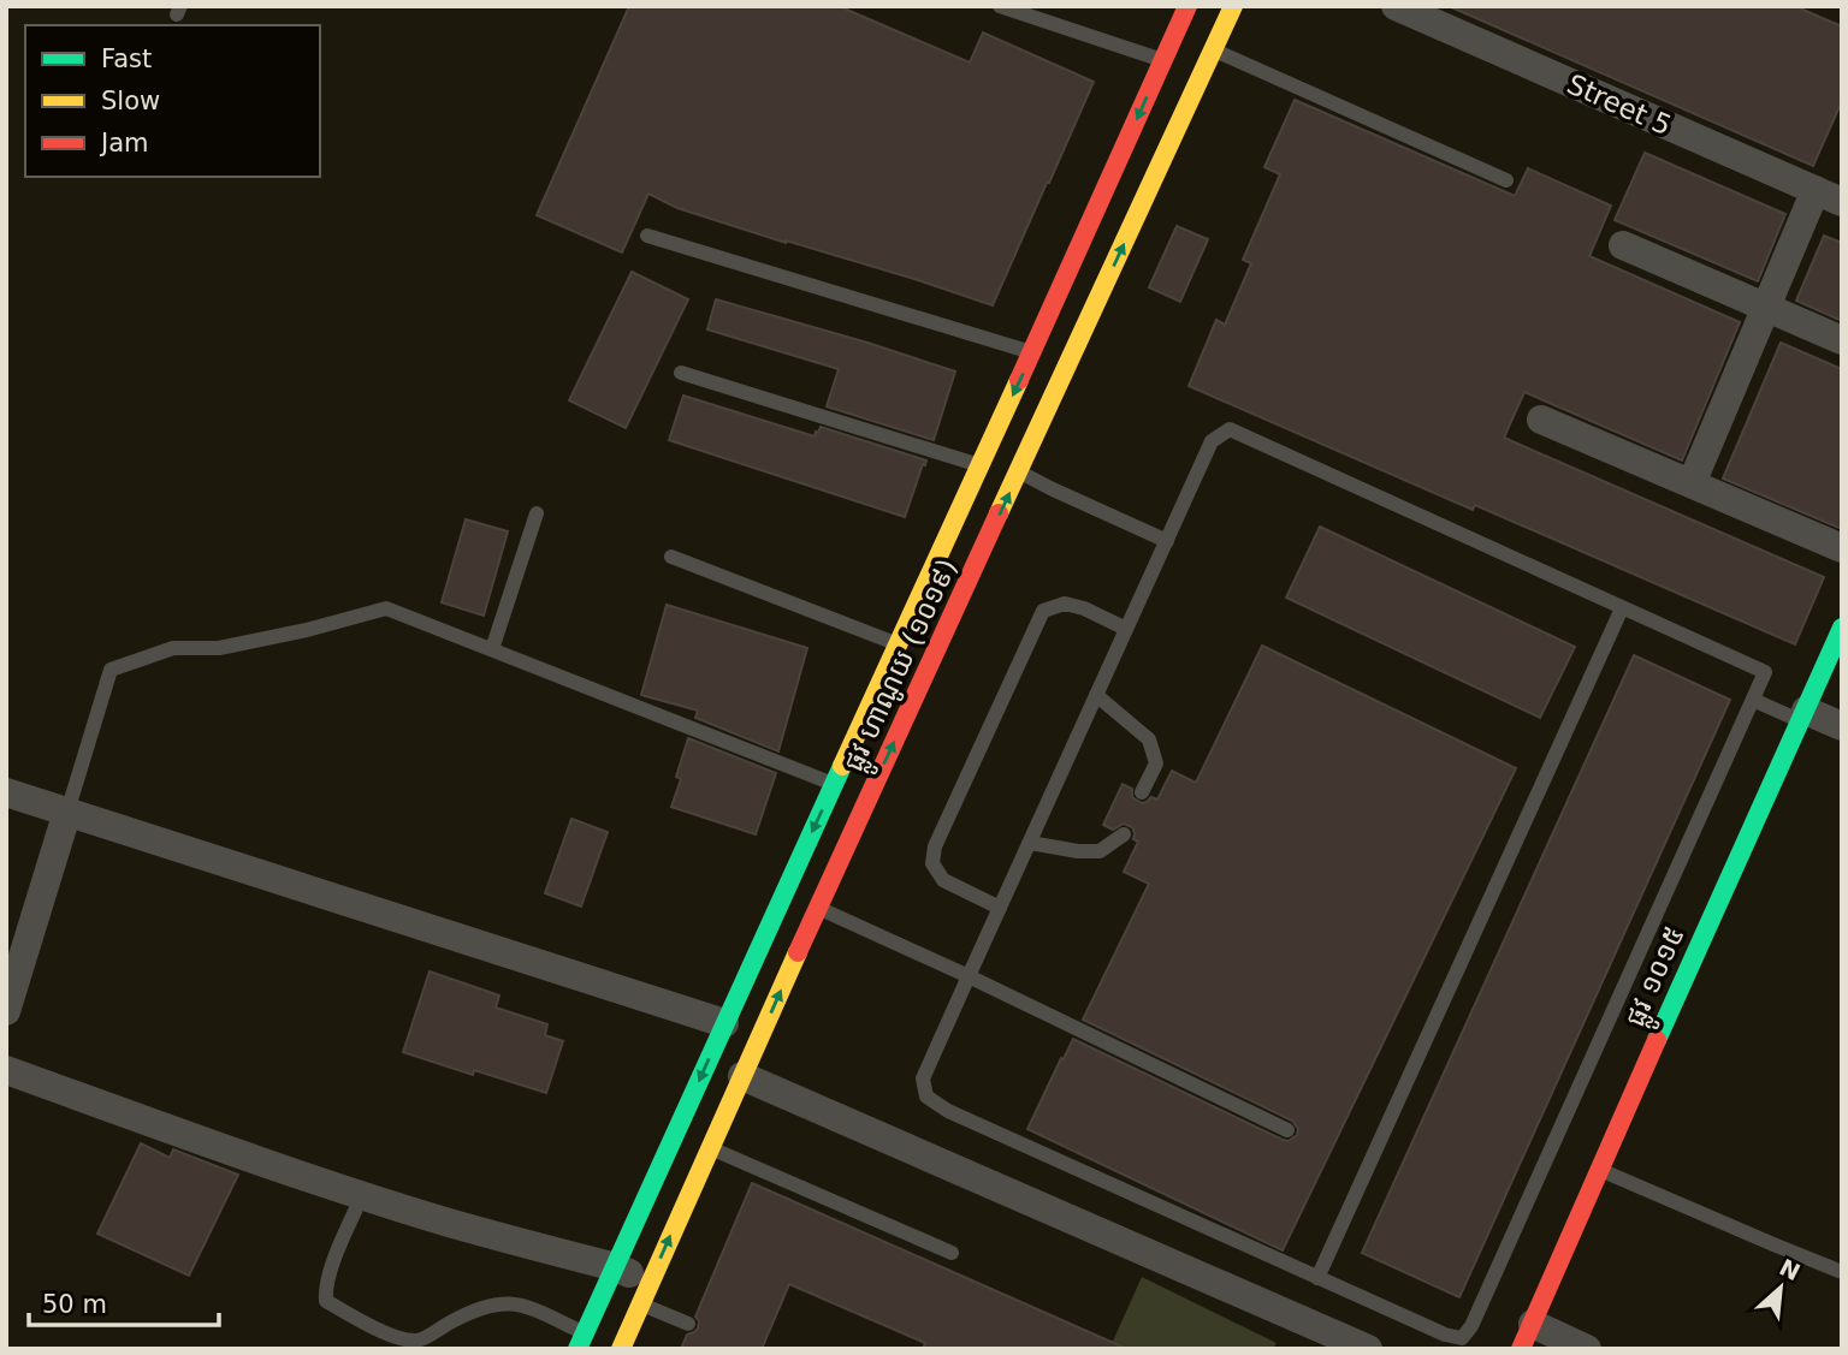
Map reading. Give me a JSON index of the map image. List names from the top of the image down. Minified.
{"streets":{"main road":["ផ្លូវ ហាណូយ (១០១៩)","ផ្លូវ ១០១៥"],"street":["Street 5"]},"legend":["Fast","Slow","Jam"],"scale_bar":"50 m","north":"top right"}
